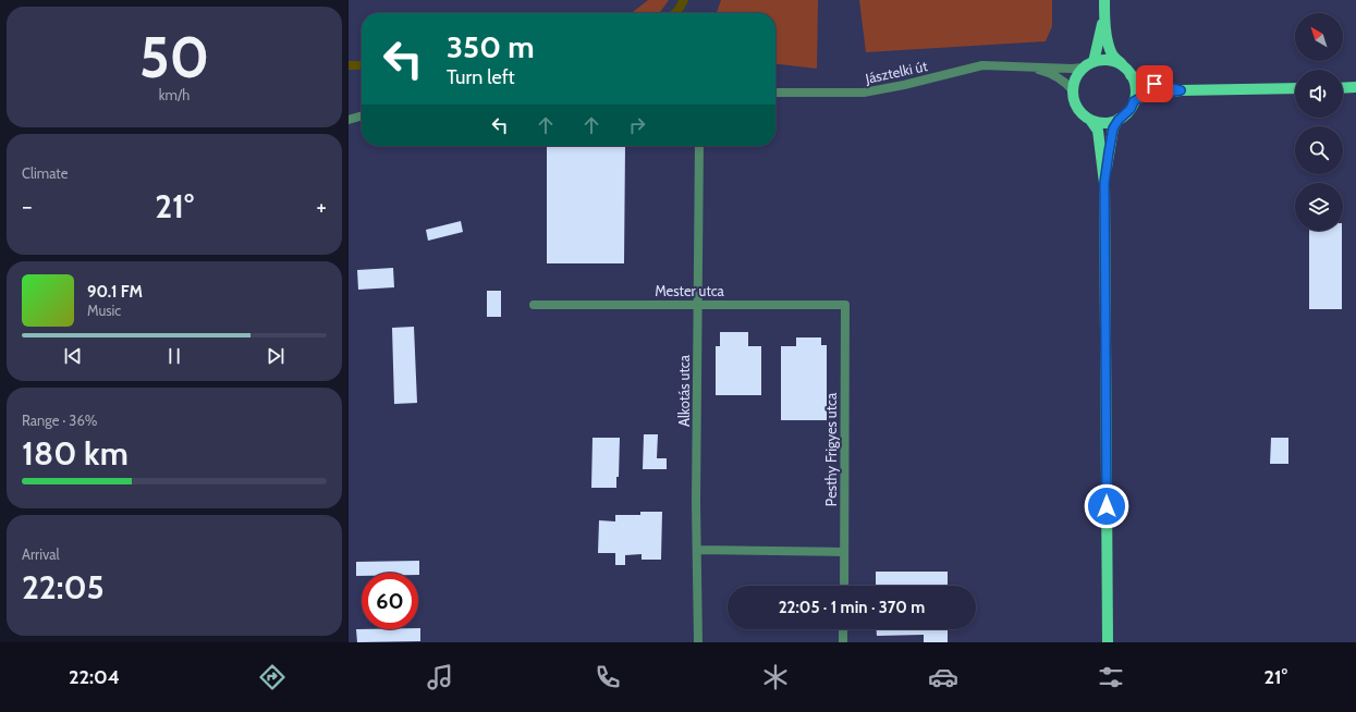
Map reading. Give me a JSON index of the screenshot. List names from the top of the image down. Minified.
{"streets":{"street":["Jásztelki út","Mester utca","Alkotás utca","Pesthy Frigyes utca"]},"crossings":[["Mester utca","Alkotás utca"],["Mester utca","Pesthy Frigyes utca"]],"north":"top left","page":{"tile":[["50","km/h"],"Climate",["Range · 36%","180 km"],["Arrival","22:05"]],"turn":["350 m","Turn left"],"heat":["−","21°","+"],"song":["90.1 FM","Music"],"limit":"60","trip":"22:05 · 1 min · 370 m","tabs":["22:04","21°"]}}
